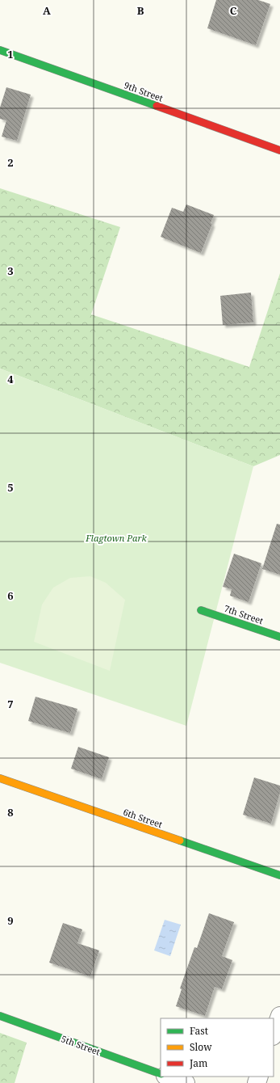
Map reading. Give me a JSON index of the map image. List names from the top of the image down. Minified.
{"streets":{"street":["9th Street","7th Street","6th Street","5th Street"]},"parks":["Flagtown Park"],"legend":["Fast","Slow","Jam"],"grid":{"columns":["A","B","C"],"rows":["1","2","3","4","5","6","7","8","9"]}}
